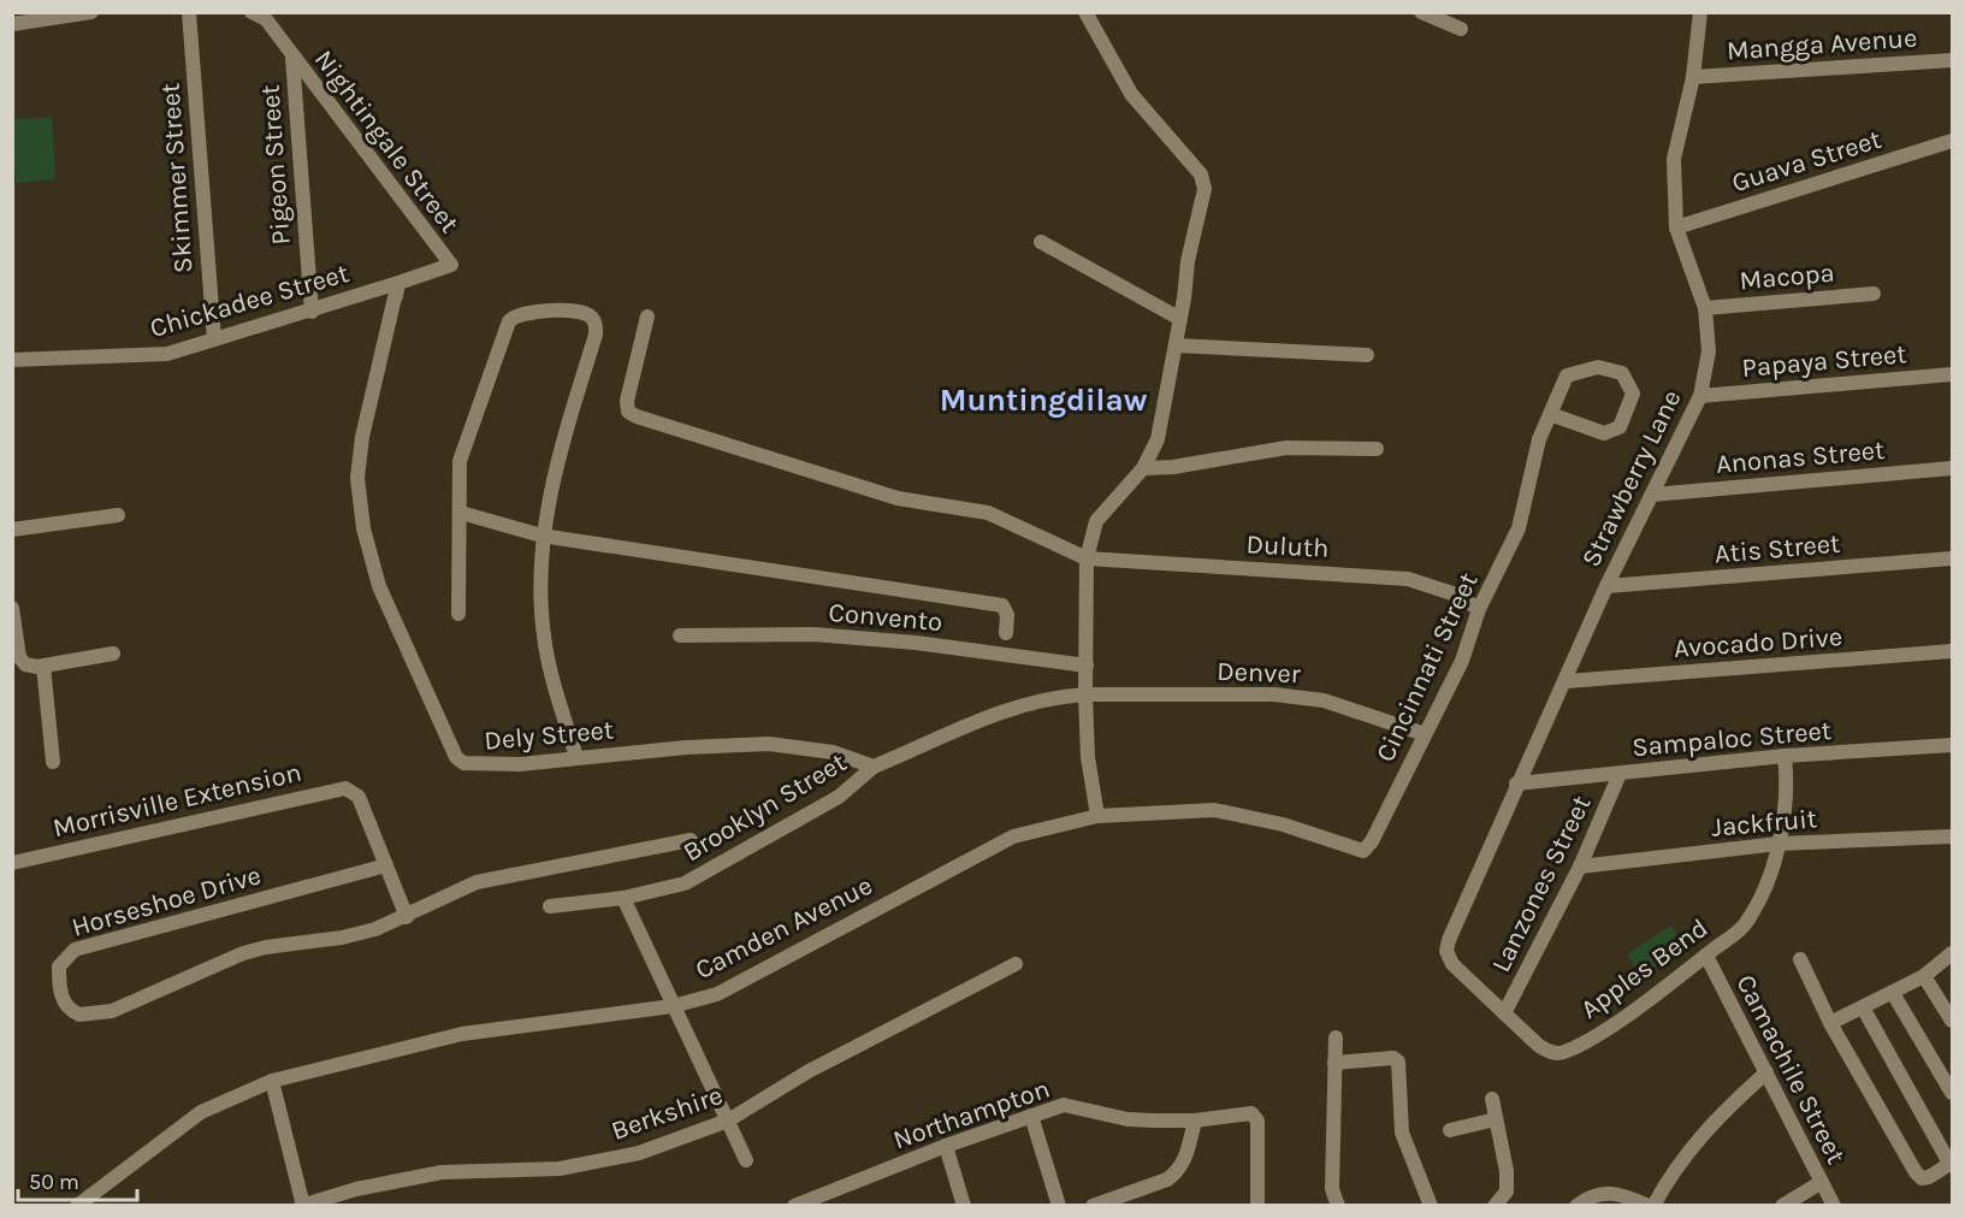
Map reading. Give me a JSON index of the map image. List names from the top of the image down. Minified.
{"streets":{"street":["Mangga Avenue","Nightingale Street","Guava Street","Pigeon Street","Skimmer Street","Macopa","Chickadee Street","Papaya Street","Anonas Street","Strawberry Lane","Duluth","Atis Street","Convento","Avocado Drive","Cincinnati Street","Denver","Dely Street","Sampaloc Street","Morrisville Extension","Brooklyn Street","Jackfruit","Lanzones Street","Horseshoe Drive","Camden Avenue","Apples Bend","Camachile Street","Berkshire","Northampton"]},"crossings":[["Mangga Avenue","Strawberry Lane"],["Nightingale Street","Pigeon Street"],["Nightingale Street","Chickadee Street"],["Guava Street","Strawberry Lane"],["Pigeon Street","Chickadee Street"],["Skimmer Street","Chickadee Street"],["Macopa","Strawberry Lane"],["Chickadee Street","Dely Street"],["Papaya Street","Strawberry Lane"],["Anonas Street","Strawberry Lane"],["Strawberry Lane","Atis Street"],["Strawberry Lane","Avocado Drive"],["Strawberry Lane","Sampaloc Street"],["Strawberry Lane","Apples Bend"],["Duluth","Cincinnati Street"],["Cincinnati Street","Denver"],["Cincinnati Street","Camden Avenue"],["Dely Street","Brooklyn Street"],["Sampaloc Street","Lanzones Street"],["Sampaloc Street","Apples Bend"],["Morrisville Extension","Horseshoe Drive"],["Jackfruit","Lanzones Street"],["Jackfruit","Apples Bend"],["Lanzones Street","Apples Bend"],["Apples Bend","Camachile Street"]],"districts":["Muntingdilaw"],"scale_bar":"50 m"}
